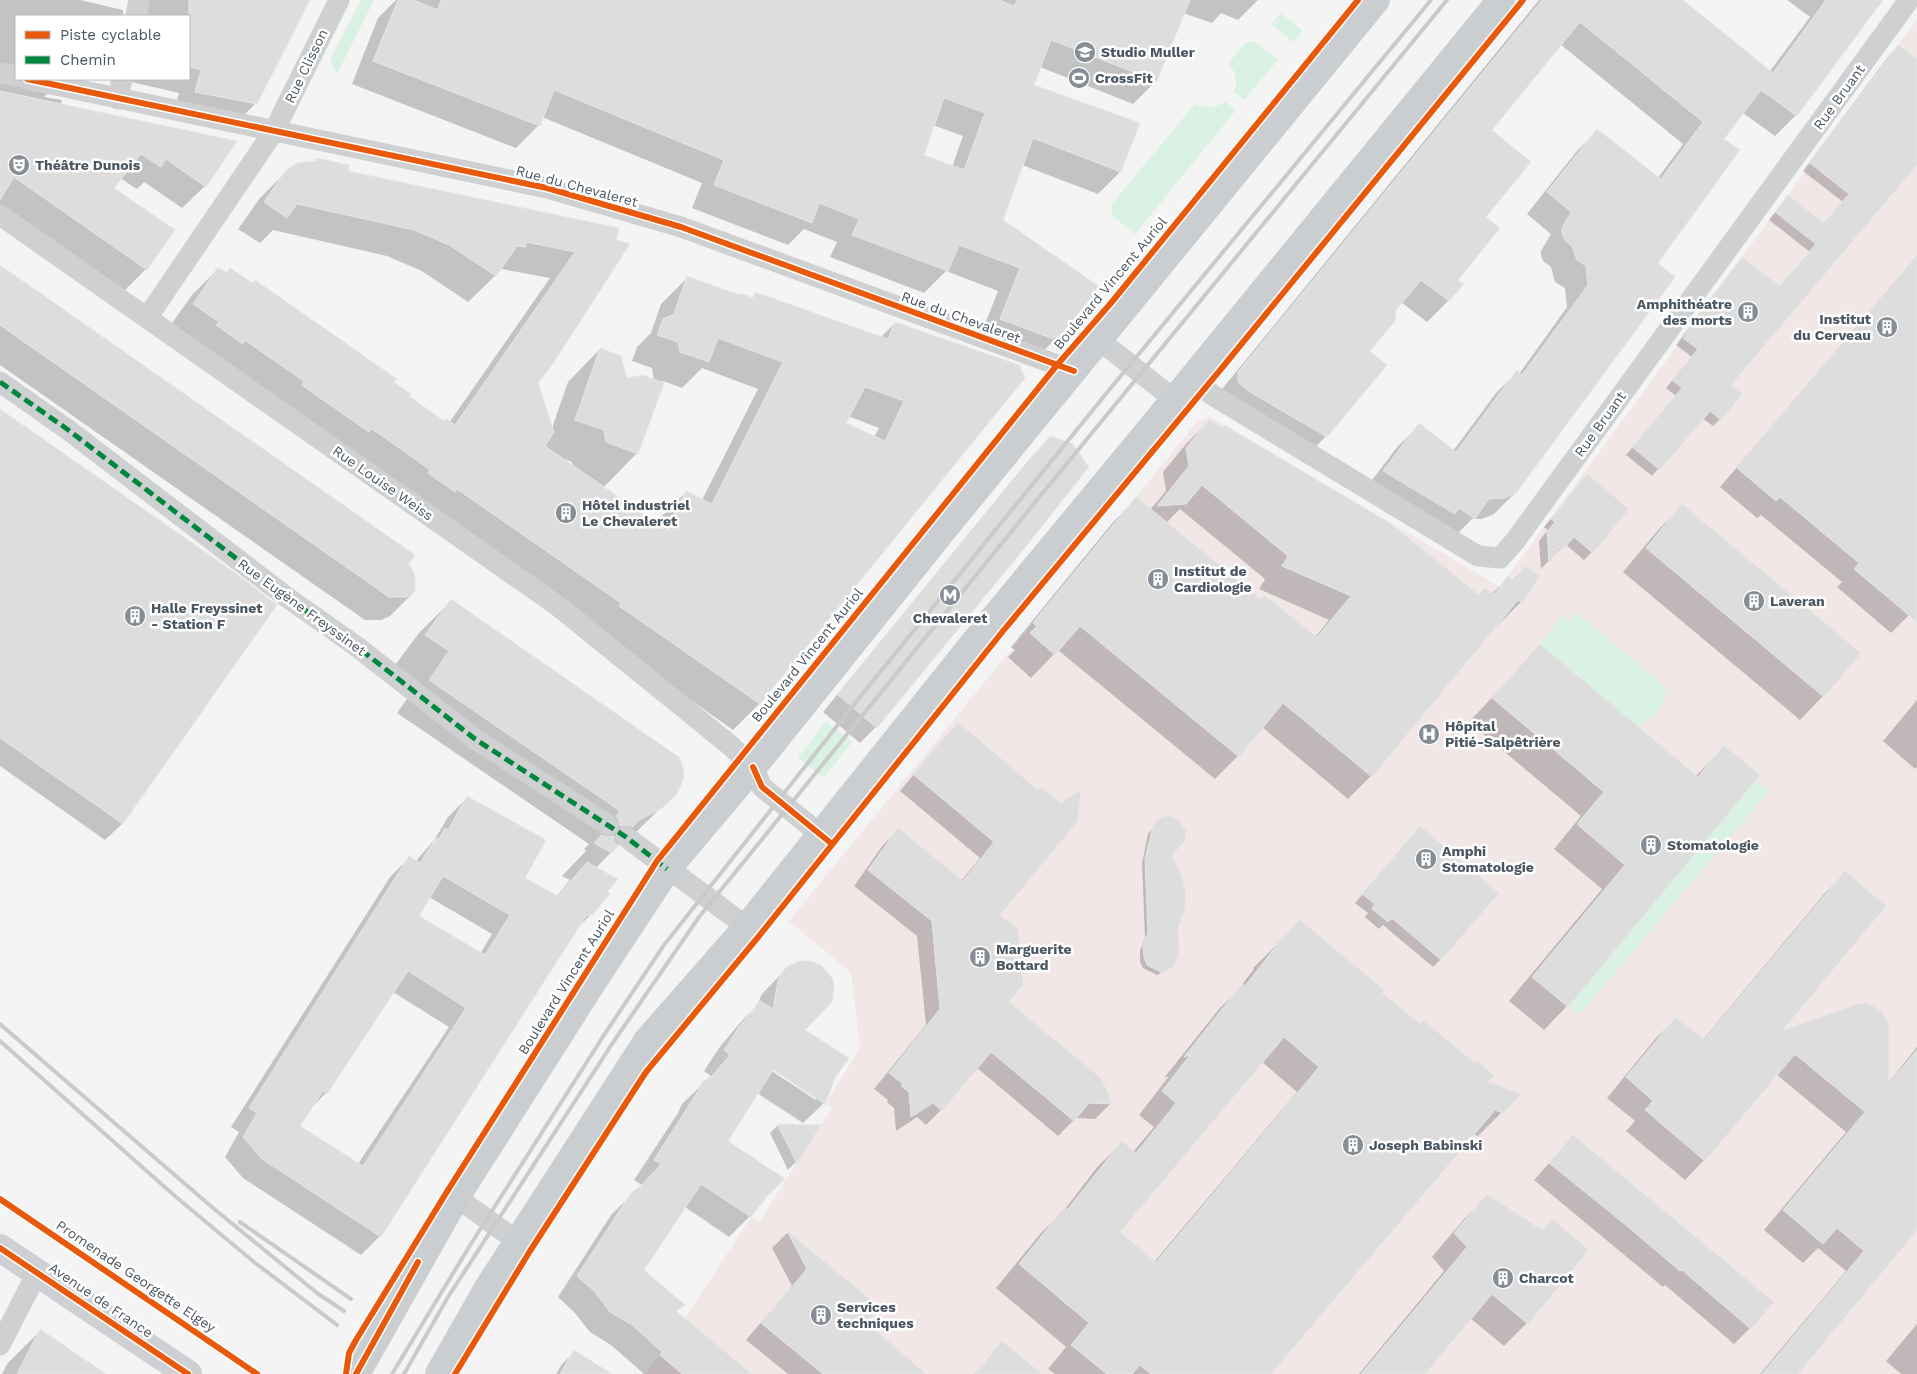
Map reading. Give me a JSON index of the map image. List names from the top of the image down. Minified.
{"streets":{"main road":["Boulevard Vincent Auriol"],"street":["Rue Clisson","Rue Bruant","Rue du Chevaleret","Rue Louise Weiss","Rue Eugène Freyssinet","Avenue de France"],"cycle path":["Promenade Georgette Elgey"]},"crossings":[["Rue Clisson","Rue du Chevaleret"],["Rue Clisson","Rue Louise Weiss"],["Rue Bruant","Boulevard Vincent Auriol"],["Rue du Chevaleret","Boulevard Vincent Auriol"],["Boulevard Vincent Auriol","Rue Louise Weiss"],["Boulevard Vincent Auriol","Rue Eugène Freyssinet"]],"places":{"school or university":["Studio Muller"],"sports":["CrossFit"],"theatre":["Théâtre Dunois"],"building":["Amphithéatre des morts","Institut du Cerveau","Hôtel industriel Le Chevaleret","Institut de Cardiologie","Laveran","Halle Freyssinet - Station F","Stomatologie","Amphi Stomatologie","Marguerite Bottard","Joseph Babinski","Charcot","Services techniques"],"metro station":["Chevaleret"],"hospital":["Hôpital Pitié-Salpêtrière"]},"legend":["Piste cyclable","Chemin"]}
